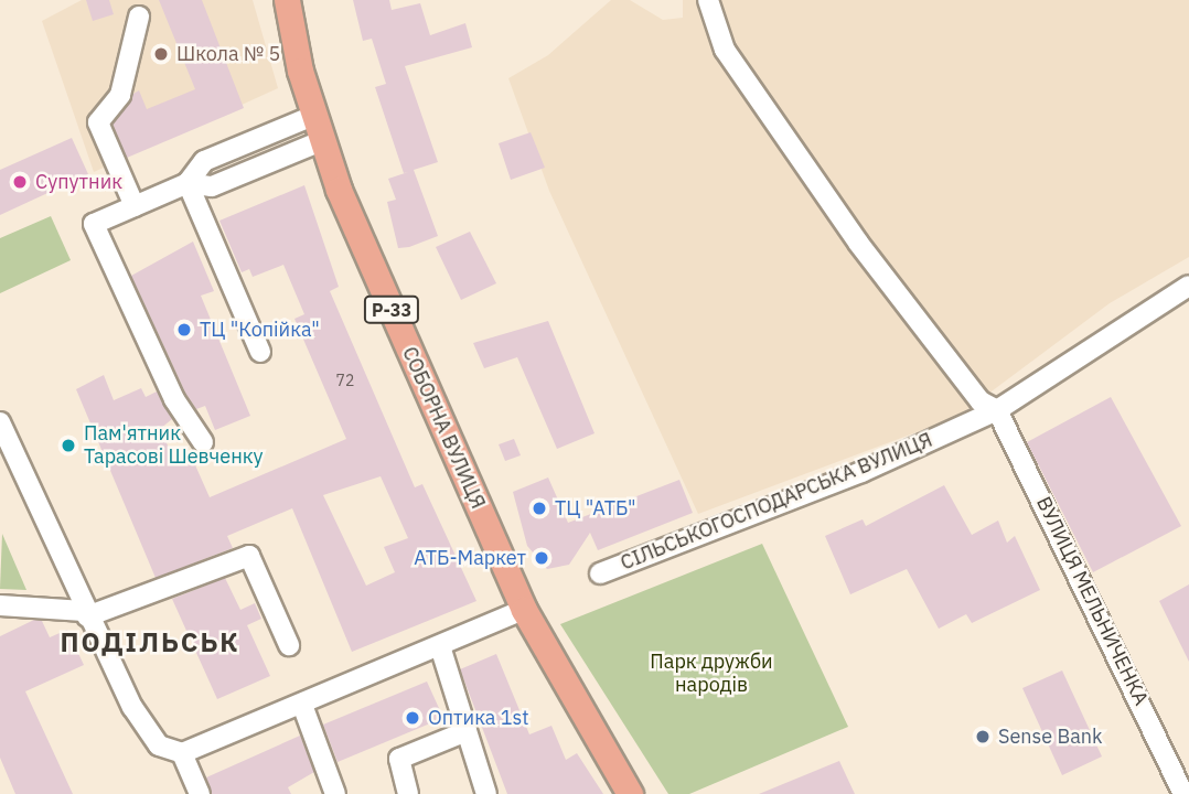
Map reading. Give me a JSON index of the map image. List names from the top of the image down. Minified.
{"streets":{"main road":["Р-33","СОБОРНА ВУЛИЦЯ"],"street":["СІЛЬСЬКОГОСПОДАРСЬКА ВУЛИЦЯ","ВУЛИЦЯ МЕЛЬНИЧЕНКА"]},"crossings":[["СІЛЬСЬКОГОСПОДАРСЬКА ВУЛИЦЯ","ВУЛИЦЯ МЕЛЬНИЧЕНКА"]],"districts":["ПОДІЛЬСЬК"],"parks":["Парк дружби народів"],"places":["Школа № 5","Супутник","ТЦ \"Копійка\"","Пам'ятник Тарасові Шевченку","ТЦ \"АТБ\"","АТБ-Маркет","Оптика 1st","Sense Bank"],"house_numbers":["72"]}
